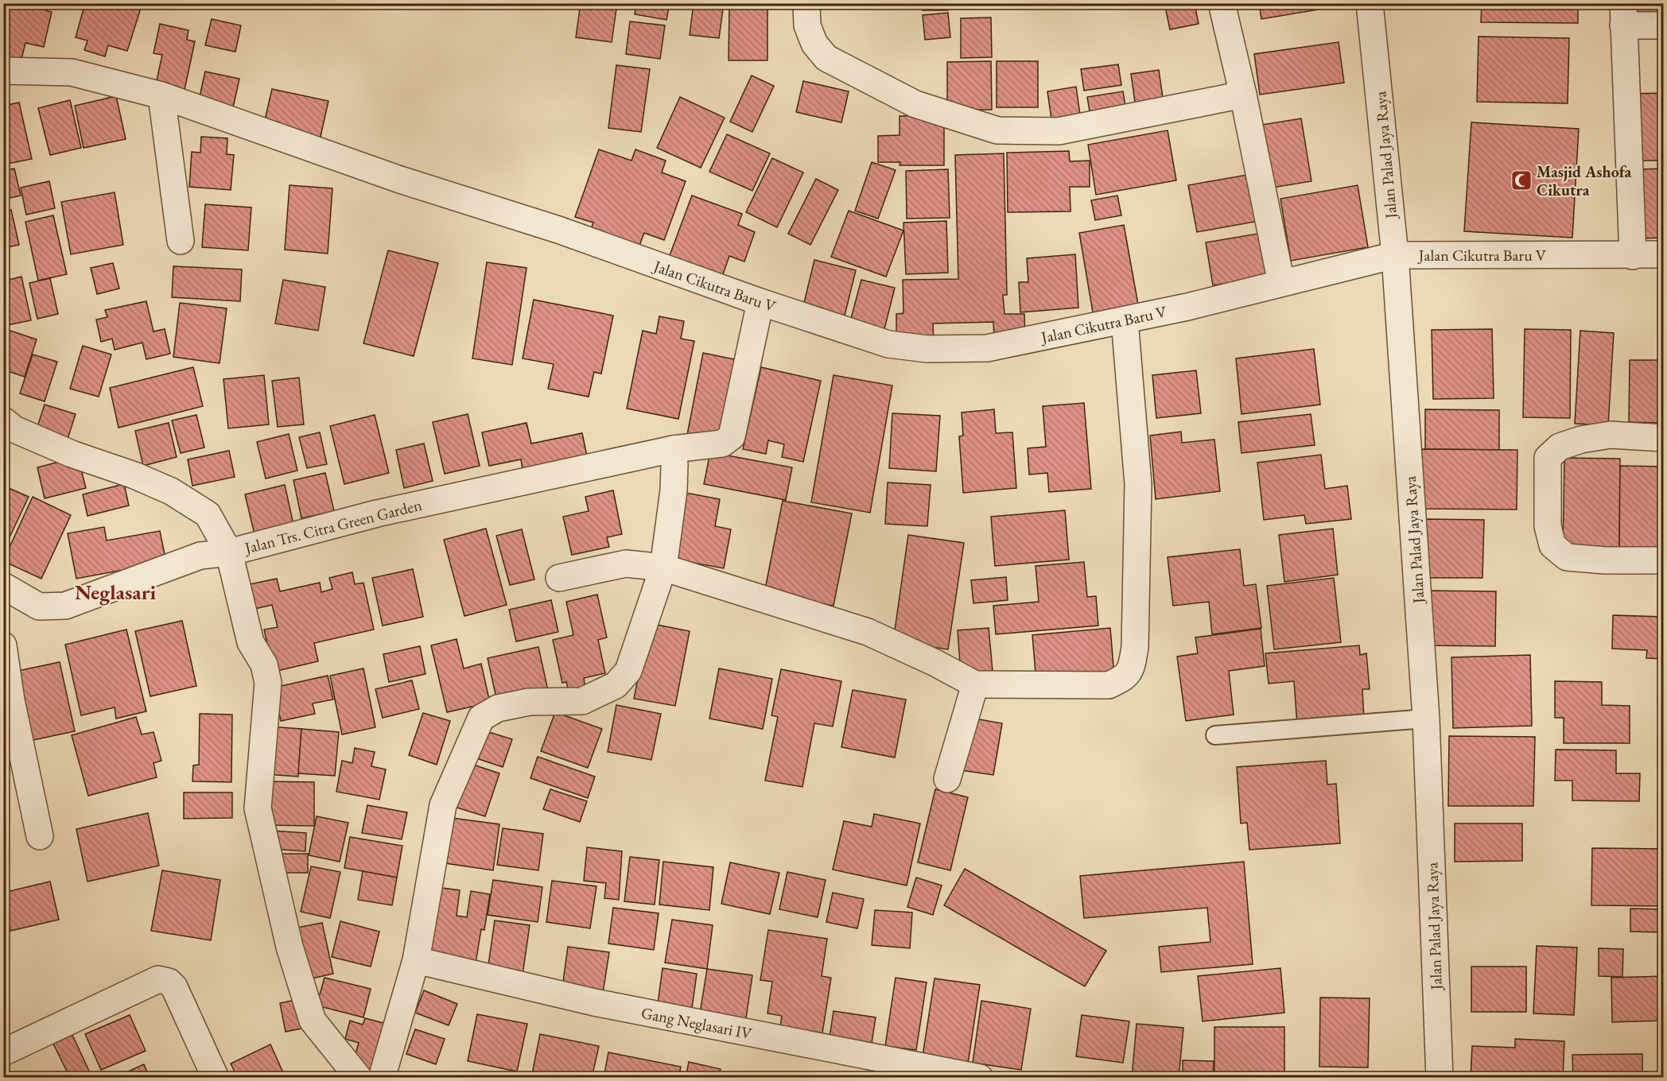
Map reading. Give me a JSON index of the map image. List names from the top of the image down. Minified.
{"streets":{"street":["Jalan Palad Jaya Raya","Jalan Cikutra Baru V","Jalan Trs. Citra Green Garden","Gang Neglasari IV"]},"crossings":[["Jalan Palad Jaya Raya","Jalan Cikutra Baru V"],["Jalan Cikutra Baru V","Jalan Trs. Citra Green Garden"]],"districts":["Neglasari"],"places":{"mosque":["Masjid Ashofa Cikutra"]}}
